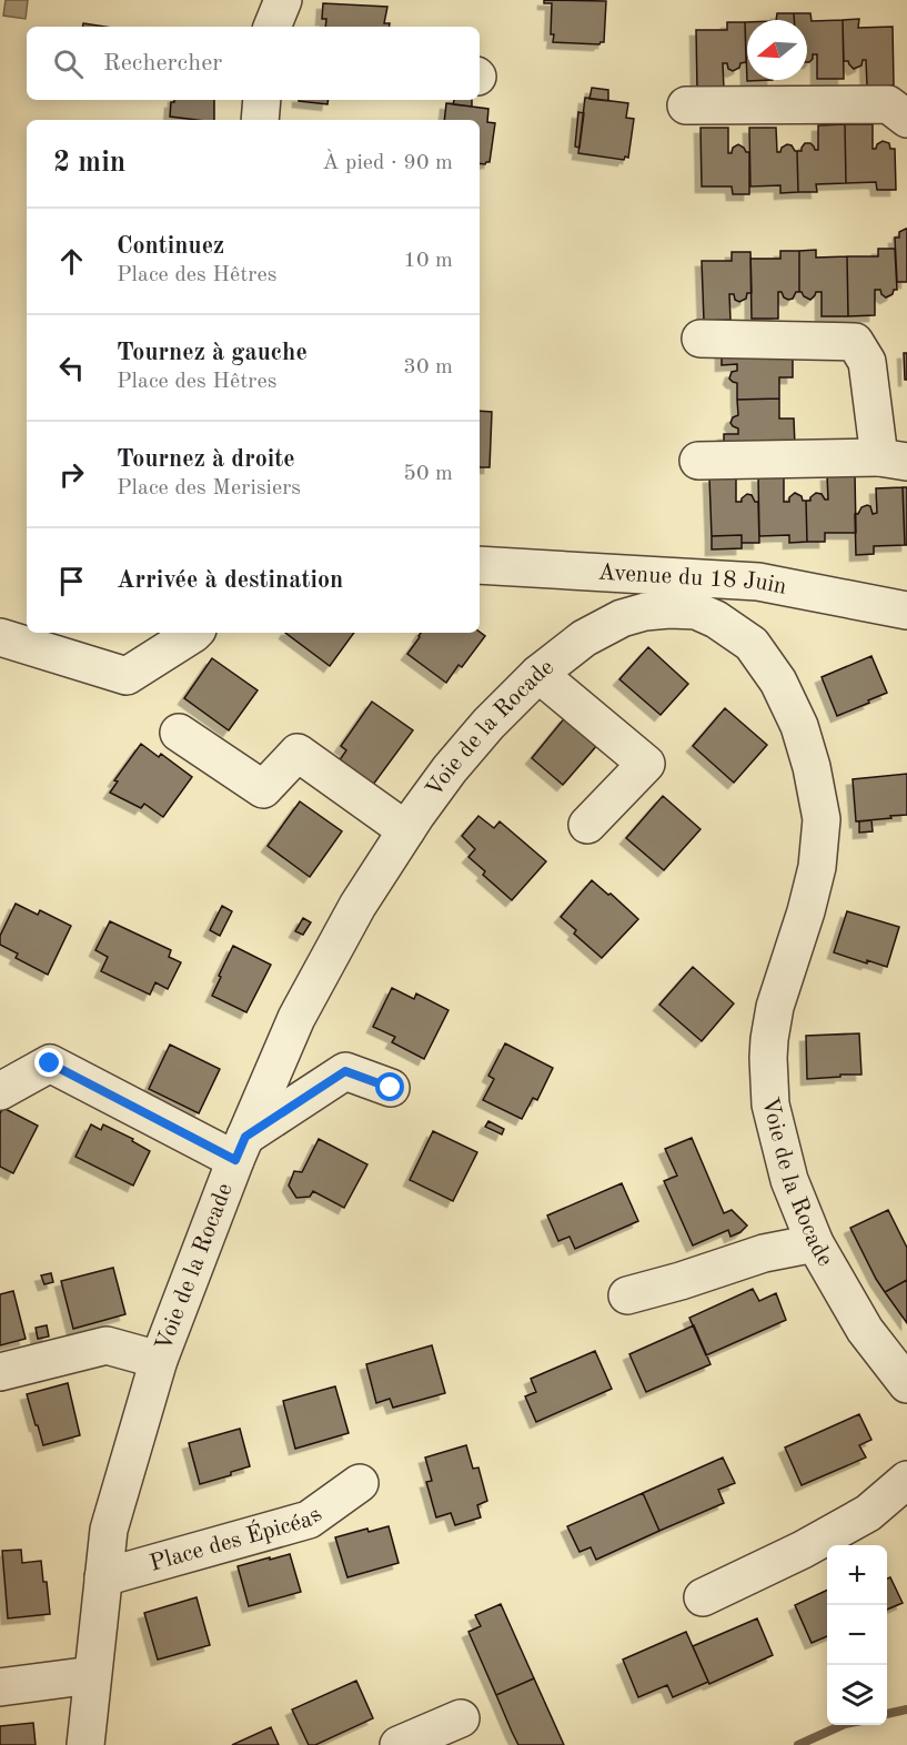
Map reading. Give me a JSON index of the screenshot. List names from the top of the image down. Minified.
{"streets":{"street":["Avenue du 18 Juin","Voie de la Rocade","Place des Épicéas"]},"crossings":[["Voie de la Rocade","Place des Épicéas"]],"north":"left","page":{"search":"Rechercher","heading":["2 min","À pied · 90 m"],"list":[["Continuez","Place des Hêtres","10 m"],["Tournez à gauche","Place des Hêtres","30 m"],["Tournez à droite","Place des Merisiers","50 m"],"Arrivée à destination"],"map_buttons":["+","−"]}}
